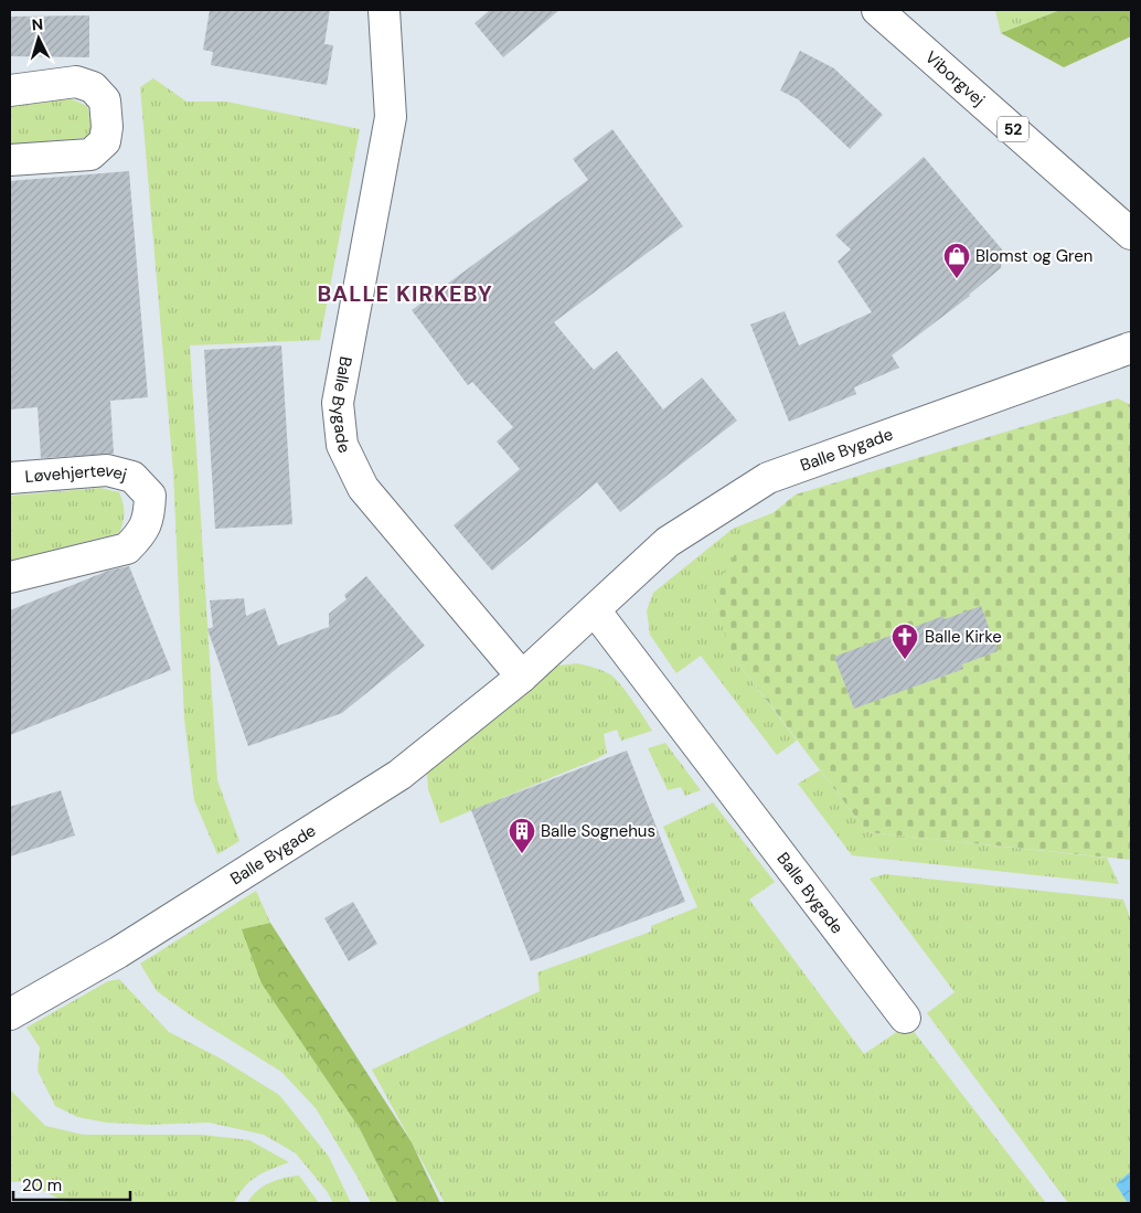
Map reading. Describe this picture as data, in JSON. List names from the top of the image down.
{
  "streets": {
    "street": [
      "Viborgvej",
      "52",
      "Balle Bygade",
      "Løvehjertevej"
    ]
  },
  "districts": ["BALLE KIRKEBY"],
  "places": {
    "shop": ["Blomst og Gren"],
    "church": ["Balle Kirke"],
    "building": ["Balle Sognehus"]
  },
  "scale_bar": "20 m",
  "north": "top"
}
